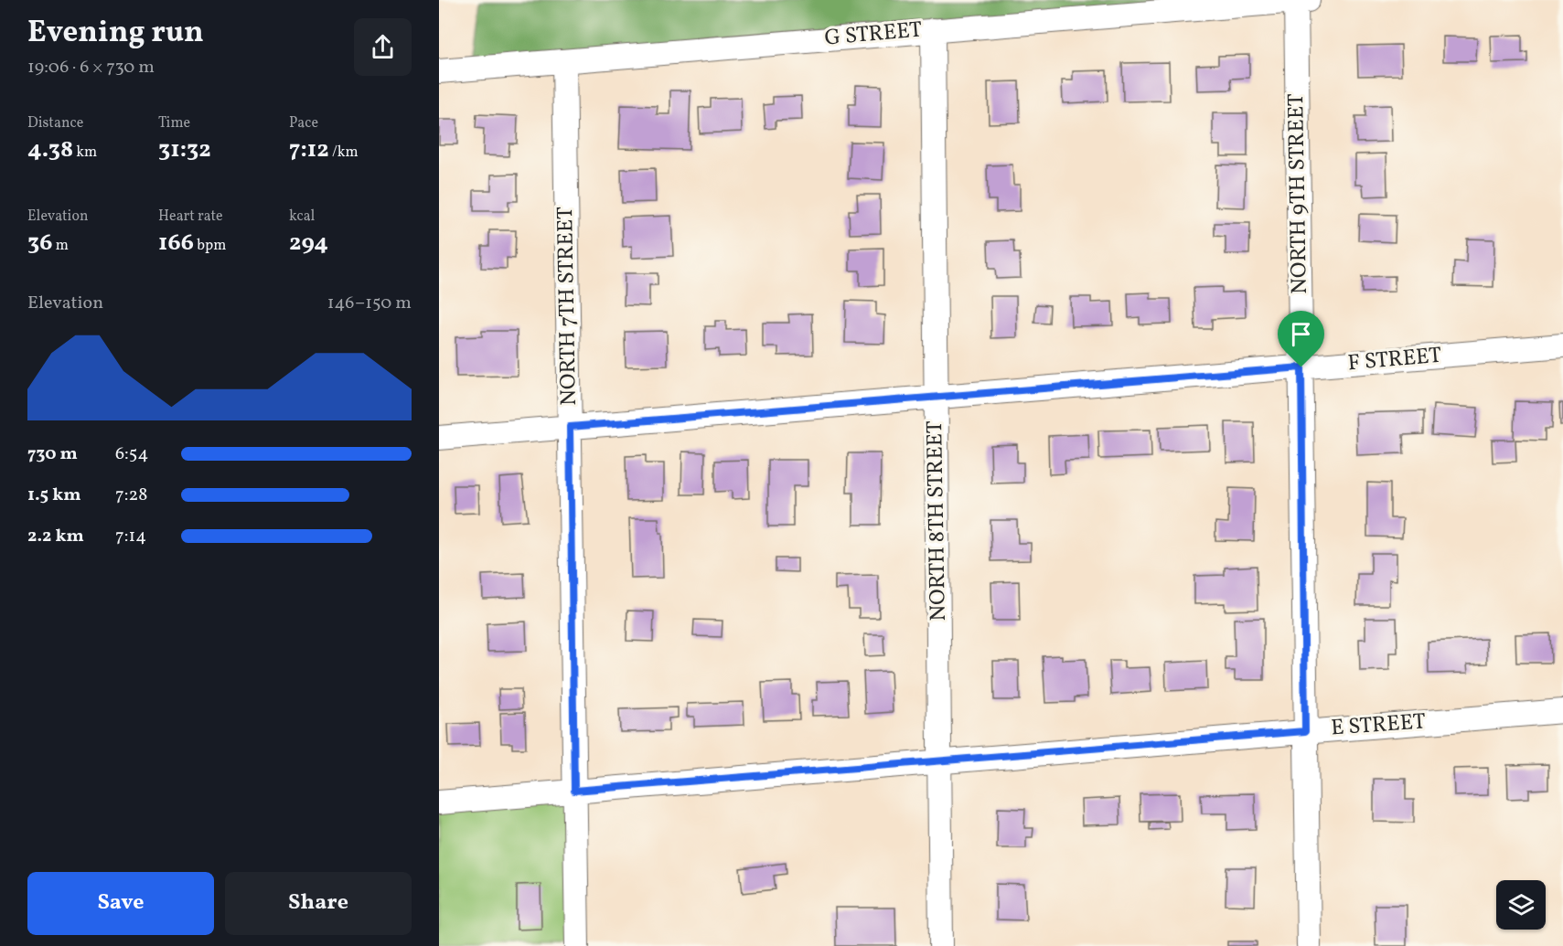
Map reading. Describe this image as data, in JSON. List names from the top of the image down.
{
  "streets": {
    "street": [
      "G STREET",
      "NORTH 9TH STREET",
      "NORTH 7TH STREET",
      "F STREET",
      "NORTH 8TH STREET",
      "E STREET"
    ]
  },
  "crossings": [
    ["G STREET", "NORTH 9TH STREET"],
    ["G STREET", "NORTH 7TH STREET"],
    ["G STREET", "NORTH 8TH STREET"],
    ["NORTH 9TH STREET", "F STREET"],
    ["NORTH 9TH STREET", "E STREET"],
    ["NORTH 7TH STREET", "F STREET"],
    ["NORTH 7TH STREET", "E STREET"],
    ["F STREET", "NORTH 8TH STREET"],
    ["NORTH 8TH STREET", "E STREET"]
  ],
  "page": {
    "heading": ["Evening run", "19:06 · 6 × 730 m"],
    "stats": [
      ["Distance", "4.38 km"],
      ["Time", "31:32"],
      ["Pace", "7:12 /km"],
      ["Elevation", "36 m"],
      ["Heart rate", "166 bpm"],
      ["kcal", "294"]
    ],
    "chart": ["Elevation", "146–150 m"],
    "list": [
      {
        "name": "730 m",
        "note": "6:54"
      },
      {
        "name": "1.5 km",
        "note": "7:28"
      },
      {
        "name": "2.2 km",
        "note": "7:14"
      }
    ],
    "buttons": ["Save", "Share"]
  }
}
